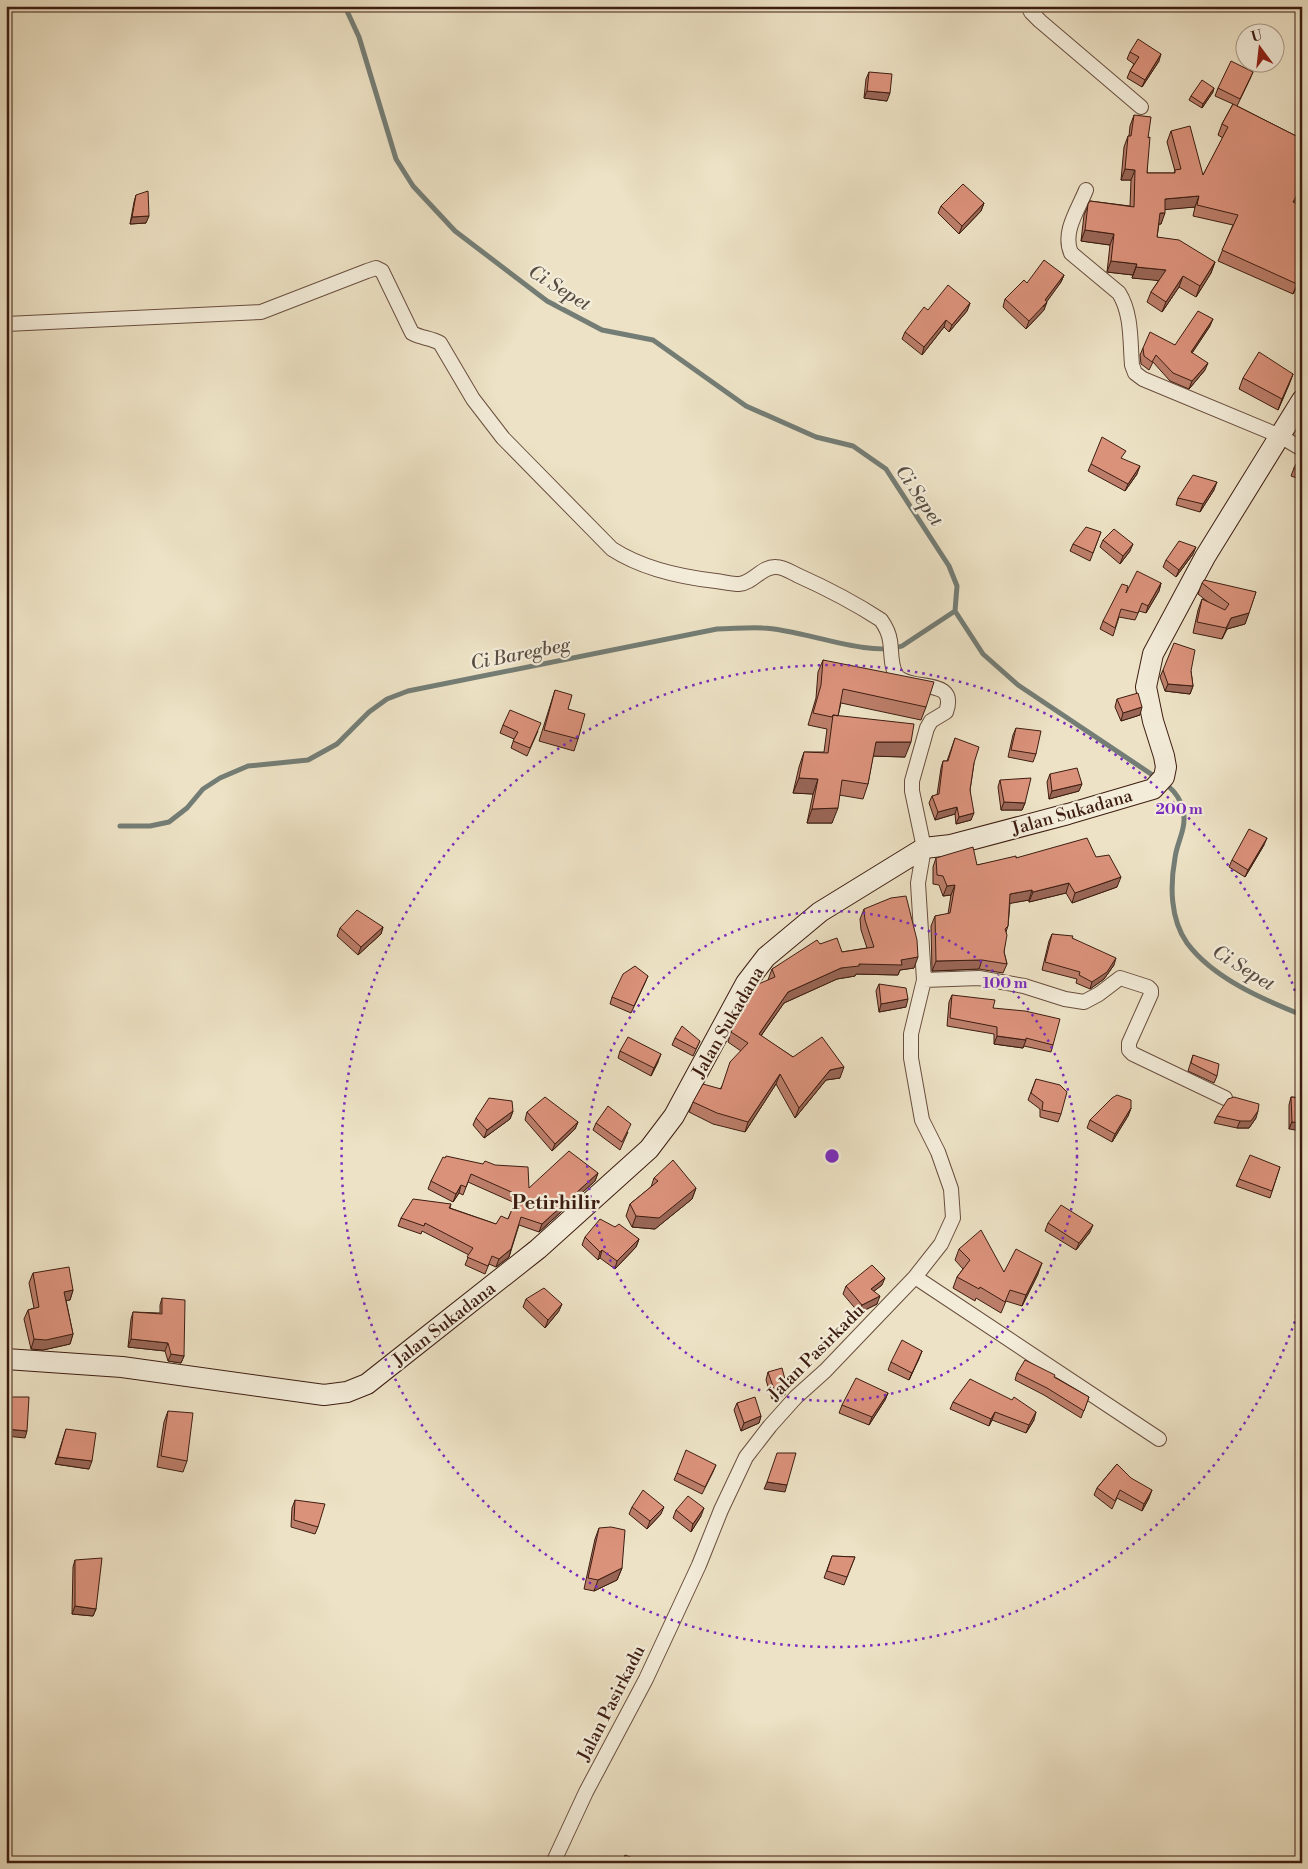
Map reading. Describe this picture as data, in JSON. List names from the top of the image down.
{
  "streets": {
    "main road": ["Jalan Sukadana"],
    "street": ["Jalan Pasirkadu"]
  },
  "crossings": [
    ["Jalan Sukadana", "Jalan Pasirkadu"]
  ],
  "districts": ["Petirhilir"],
  "water": ["Ci Sepet", "Ci Baregbeg"],
  "north": "top",
  "rings": ["200 m", "100 m"]
}
